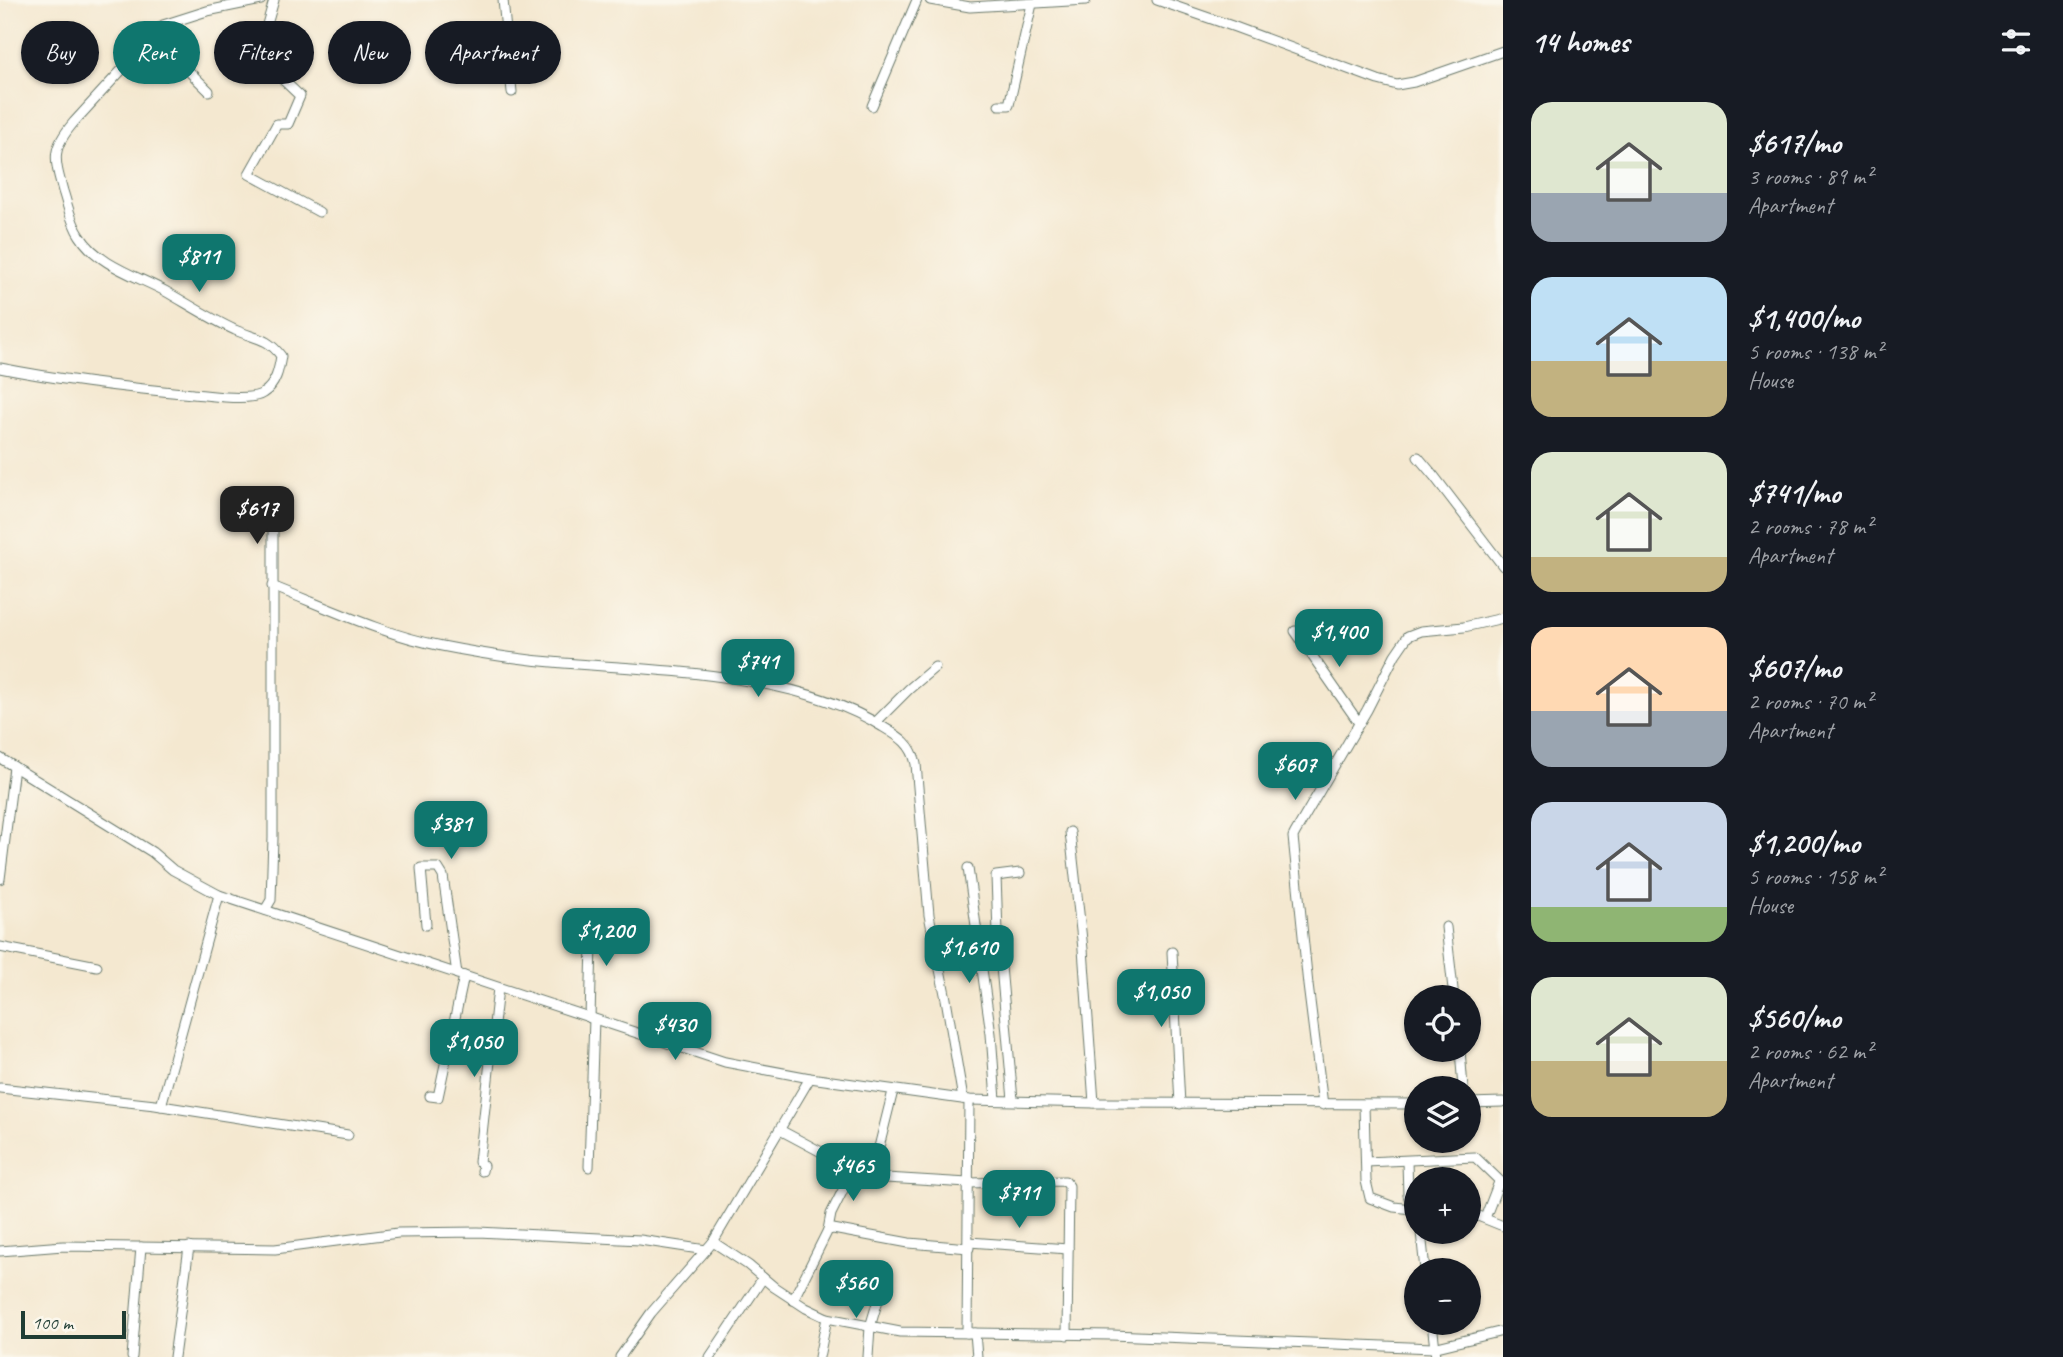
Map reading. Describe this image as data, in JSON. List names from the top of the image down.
{
  "scale_bar": "100 m",
  "page": {
    "heading": "14 homes",
    "chip": [
      "Buy",
      "Rent",
      "Filters",
      "New",
      "Apartment"
    ],
    "list": [
      {
        "name": "$617/mo",
        "note": "3 rooms · 89 m² · Apartment"
      },
      {
        "name": "$1,400/mo",
        "note": "5 rooms · 138 m² · House"
      },
      {
        "name": "$741/mo",
        "note": "2 rooms · 78 m² · Apartment"
      },
      {
        "name": "$607/mo",
        "note": "2 rooms · 70 m² · Apartment"
      },
      {
        "name": "$1,200/mo",
        "note": "5 rooms · 158 m² · House"
      },
      {
        "name": "$560/mo",
        "note": "2 rooms · 62 m² · Apartment"
      }
    ],
    "price": [
      "$811",
      "$617",
      "$1,400",
      "$741",
      "$607",
      "$381",
      "$1,200",
      "$1,610",
      "$1,050",
      "$430",
      "$1,050",
      "$465",
      "$711",
      "$560"
    ],
    "map_buttons": ["+", "−"],
    "scale": "100 m"
  }
}
